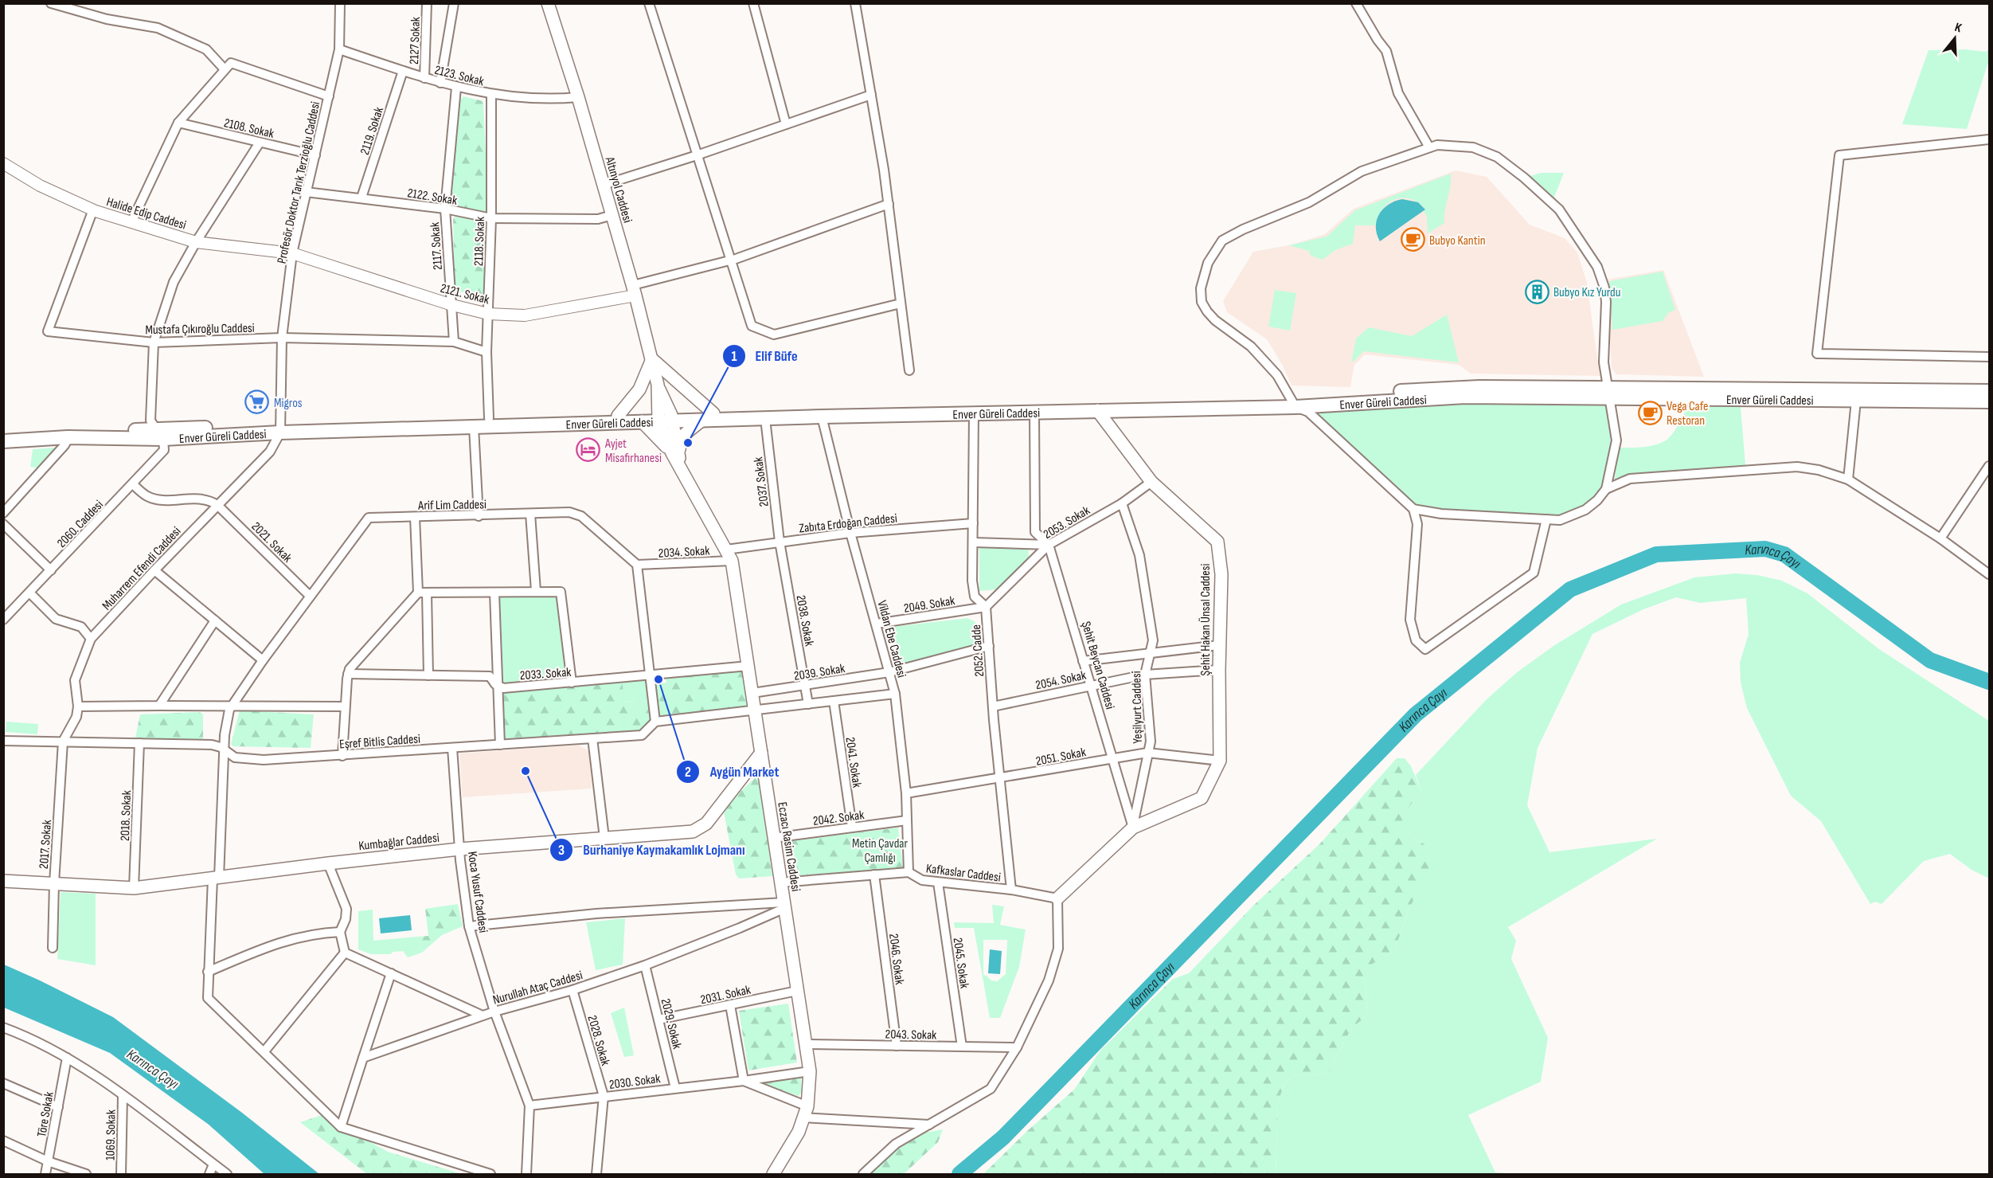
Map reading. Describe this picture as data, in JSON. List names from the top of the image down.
{
  "streets": {
    "main road": [
      "Altınyol Caddesi",
      "Enver Güreli Caddesi",
      "Şehit Hakan Ünsal Caddesi",
      "Kumbağlar Caddesi",
      "Eczacı Rasim Caddesi"
    ],
    "street": [
      "2127 Sokak",
      "2123. Sokak",
      "2108. Sokak",
      "2119. Sokak",
      "Profesör Doktor Tarık Terzioğlu Caddesi",
      "2122. Sokak",
      "Halide Edip Caddesi",
      "2118. Sokak",
      "2117. Sokak",
      "2121. Sokak",
      "Mustafa Çıkıroğlu Caddesi",
      "2037. Sokak",
      "Arif Lim Caddesi",
      "2053. Sokak",
      "Zabıta Erdoğan Caddesi",
      "2060. Caddesi",
      "2021. Sokak",
      "2034. Sokak",
      "Muharrem Efendi Caddesi",
      "2049. Sokak",
      "2038. Sokak",
      "Vildan Ebe Caddesi",
      "2052. Cadde",
      "Şehit Beycan Caddesi",
      "2039. Sokak",
      "2033. Sokak",
      "2054. Sokak",
      "Yeşilyurt Caddesi",
      "Eşref Bitlis Caddesi",
      "2051. Sokak",
      "2041. Sokak",
      "2018. Sokak",
      "2042. Sokak",
      "2017. Sokak",
      "Kafkaslar Caddesi",
      "Koca Yusuf Caddesi",
      "2046. Sokak",
      "2045. Sokak",
      "Nurullah Ataç Caddesi",
      "2031. Sokak",
      "2029. Sokak",
      "2043. Sokak",
      "2028. Sokak",
      "2030. Sokak",
      "Töre Sokak",
      "1069. Sokak"
    ]
  },
  "crossings": [
    ["2127 Sokak", "2123. Sokak"],
    ["2123. Sokak", "2119. Sokak"],
    ["2123. Sokak", "Profesör Doktor Tarık Terzioğlu Caddesi"],
    ["2123. Sokak", "Altınyol Caddesi"],
    ["2123. Sokak", "2118. Sokak"],
    ["2123. Sokak", "2117. Sokak"],
    ["2108. Sokak", "Profesör Doktor Tarık Terzioğlu Caddesi"],
    ["2119. Sokak", "2122. Sokak"],
    ["Profesör Doktor Tarık Terzioğlu Caddesi", "2122. Sokak"],
    ["Profesör Doktor Tarık Terzioğlu Caddesi", "Halide Edip Caddesi"],
    ["Profesör Doktor Tarık Terzioğlu Caddesi", "2121. Sokak"],
    ["Profesör Doktor Tarık Terzioğlu Caddesi", "Mustafa Çıkıroğlu Caddesi"],
    ["Profesör Doktor Tarık Terzioğlu Caddesi", "Enver Güreli Caddesi"],
    ["Profesör Doktor Tarık Terzioğlu Caddesi", "Muharrem Efendi Caddesi"],
    ["Altınyol Caddesi", "2122. Sokak"],
    ["Altınyol Caddesi", "2121. Sokak"],
    ["Altınyol Caddesi", "Enver Güreli Caddesi"],
    ["Altınyol Caddesi", "Eczacı Rasim Caddesi"],
    ["2122. Sokak", "2118. Sokak"],
    ["2122. Sokak", "2117. Sokak"],
    ["Halide Edip Caddesi", "2121. Sokak"],
    ["Halide Edip Caddesi", "Mustafa Çıkıroğlu Caddesi"],
    ["2118. Sokak", "2121. Sokak"],
    ["2118. Sokak", "Enver Güreli Caddesi"],
    ["2117. Sokak", "2121. Sokak"],
    ["2117. Sokak", "Mustafa Çıkıroğlu Caddesi"],
    ["Enver Güreli Caddesi", "2037. Sokak"],
    ["Enver Güreli Caddesi", "2060. Caddesi"],
    ["Enver Güreli Caddesi", "Muharrem Efendi Caddesi"],
    ["Enver Güreli Caddesi", "Şehit Hakan Ünsal Caddesi"],
    ["Enver Güreli Caddesi", "Vildan Ebe Caddesi"],
    ["Enver Güreli Caddesi", "2052. Cadde"],
    ["Enver Güreli Caddesi", "Şehit Beycan Caddesi"],
    ["2037. Sokak", "Zabıta Erdoğan Caddesi"],
    ["2037. Sokak", "2038. Sokak"],
    ["Arif Lim Caddesi", "2021. Sokak"],
    ["Arif Lim Caddesi", "2034. Sokak"],
    ["Arif Lim Caddesi", "Eşref Bitlis Caddesi"],
    ["Arif Lim Caddesi", "Kumbağlar Caddesi"],
    ["2053. Sokak", "2049. Sokak"],
    ["2053. Sokak", "Şehit Hakan Ünsal Caddesi"],
    ["2053. Sokak", "2052. Cadde"],
    ["2053. Sokak", "Şehit Beycan Caddesi"],
    ["2053. Sokak", "Yeşilyurt Caddesi"],
    ["Zabıta Erdoğan Caddesi", "2034. Sokak"],
    ["Zabıta Erdoğan Caddesi", "2038. Sokak"],
    ["Zabıta Erdoğan Caddesi", "Vildan Ebe Caddesi"],
    ["Zabıta Erdoğan Caddesi", "2052. Cadde"],
    ["Zabıta Erdoğan Caddesi", "Eczacı Rasim Caddesi"],
    ["2021. Sokak", "Muharrem Efendi Caddesi"],
    ["2034. Sokak", "Eczacı Rasim Caddesi"],
    ["Muharrem Efendi Caddesi", "Eşref Bitlis Caddesi"],
    ["Muharrem Efendi Caddesi", "2017. Sokak"],
    ["2049. Sokak", "Vildan Ebe Caddesi"],
    ["2049. Sokak", "2052. Cadde"],
    ["Şehit Hakan Ünsal Caddesi", "Şehit Beycan Caddesi"],
    ["Şehit Hakan Ünsal Caddesi", "2054. Sokak"],
    ["Şehit Hakan Ünsal Caddesi", "Yeşilyurt Caddesi"],
    ["Şehit Hakan Ünsal Caddesi", "2051. Sokak"],
    ["2038. Sokak", "2039. Sokak"],
    ["Vildan Ebe Caddesi", "2039. Sokak"],
    ["Vildan Ebe Caddesi", "2051. Sokak"],
    ["Vildan Ebe Caddesi", "2042. Sokak"],
    ["Vildan Ebe Caddesi", "Kafkaslar Caddesi"],
    ["2052. Cadde", "2039. Sokak"],
    ["2052. Cadde", "2054. Sokak"],
    ["2052. Cadde", "2051. Sokak"],
    ["2052. Cadde", "Kafkaslar Caddesi"],
    ["Şehit Beycan Caddesi", "2054. Sokak"],
    ["Şehit Beycan Caddesi", "Yeşilyurt Caddesi"],
    ["Şehit Beycan Caddesi", "2051. Sokak"],
    ["2039. Sokak", "Eczacı Rasim Caddesi"],
    ["2033. Sokak", "Eczacı Rasim Caddesi"],
    ["2054. Sokak", "Yeşilyurt Caddesi"],
    ["Yeşilyurt Caddesi", "2051. Sokak"],
    ["Eşref Bitlis Caddesi", "2018. Sokak"],
    ["Eşref Bitlis Caddesi", "2017. Sokak"],
    ["Eşref Bitlis Caddesi", "Koca Yusuf Caddesi"],
    ["2041. Sokak", "2042. Sokak"],
    ["2018. Sokak", "Kumbağlar Caddesi"],
    ["2042. Sokak", "Eczacı Rasim Caddesi"],
    ["Kumbağlar Caddesi", "2017. Sokak"],
    ["Kumbağlar Caddesi", "Eczacı Rasim Caddesi"],
    ["Kumbağlar Caddesi", "Koca Yusuf Caddesi"],
    ["Eczacı Rasim Caddesi", "Kafkaslar Caddesi"],
    ["Eczacı Rasim Caddesi", "Nurullah Ataç Caddesi"],
    ["Eczacı Rasim Caddesi", "2031. Sokak"],
    ["Eczacı Rasim Caddesi", "2043. Sokak"],
    ["Eczacı Rasim Caddesi", "2030. Sokak"],
    ["Kafkaslar Caddesi", "2046. Sokak"],
    ["Kafkaslar Caddesi", "2045. Sokak"],
    ["Koca Yusuf Caddesi", "Nurullah Ataç Caddesi"],
    ["Koca Yusuf Caddesi", "2030. Sokak"],
    ["2046. Sokak", "2043. Sokak"],
    ["2045. Sokak", "2043. Sokak"],
    ["Nurullah Ataç Caddesi", "2029. Sokak"],
    ["Nurullah Ataç Caddesi", "2028. Sokak"],
    ["2031. Sokak", "2029. Sokak"],
    ["2029. Sokak", "2030. Sokak"],
    ["2028. Sokak", "2030. Sokak"]
  ],
  "water": ["Karınca Çayı"],
  "parks": ["Metin Çavdar Çamlığı"],
  "places": {
    "cafe": ["Bubyo Kantin", "Vega Cafe Restoran"],
    "building": ["Bubyo Kız Yurdu"],
    "supermarket": ["Migros"],
    "other": ["Elif Büfe", "Aygün Market", "Burhaniye Kaymakamlık Lojmanı"],
    "hotel": ["Ayjet Misafirhanesi"]
  },
  "north": "top"
}
